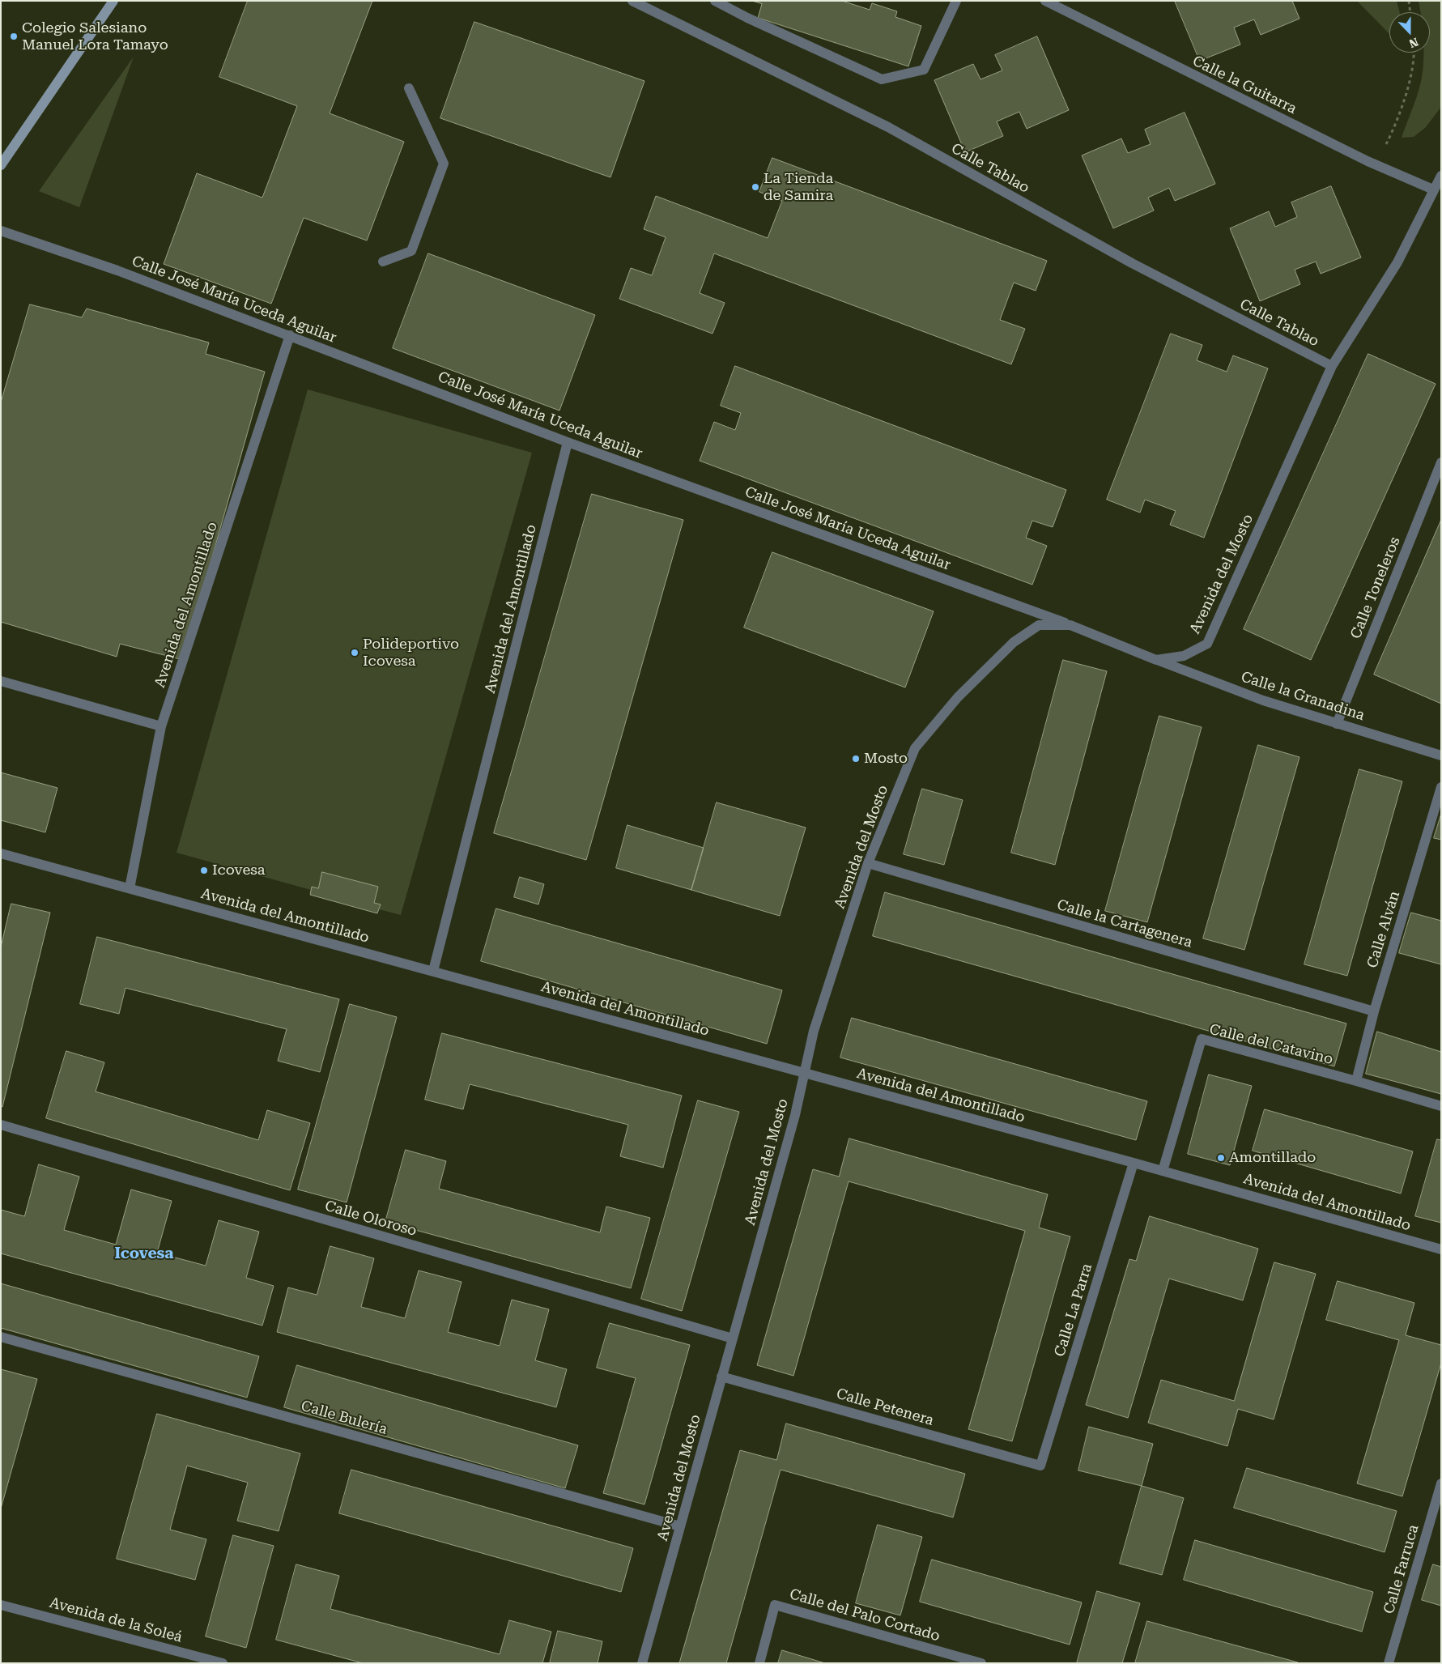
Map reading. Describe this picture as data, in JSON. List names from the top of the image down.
{
  "streets": {
    "street": [
      "Calle la Guitarra",
      "Calle Tablao",
      "Calle José María Uceda Aguilar",
      "Avenida del Mosto",
      "Calle Toneleros",
      "Avenida del Amontillado",
      "Calle la Granadina",
      "Calle la Cartagenera",
      "Calle Alván",
      "Calle del Catavino",
      "Calle Oloroso",
      "Calle La Parra",
      "Calle Petenera",
      "Calle Bulería",
      "Calle Farruca",
      "Calle del Palo Cortado",
      "Avenida de la Soleá"
    ]
  },
  "crossings": [
    ["Calle la Guitarra", "Avenida del Mosto"],
    ["Calle Tablao", "Avenida del Mosto"],
    ["Calle José María Uceda Aguilar", "Avenida del Mosto"],
    ["Calle José María Uceda Aguilar", "Avenida del Amontillado"],
    ["Avenida del Mosto", "Avenida del Amontillado"],
    ["Avenida del Mosto", "Calle la Granadina"],
    ["Avenida del Mosto", "Calle la Cartagenera"],
    ["Avenida del Mosto", "Calle Oloroso"],
    ["Avenida del Mosto", "Calle Petenera"],
    ["Avenida del Mosto", "Calle Bulería"],
    ["Calle Toneleros", "Calle la Granadina"],
    ["Avenida del Amontillado", "Calle del Catavino"],
    ["Avenida del Amontillado", "Calle La Parra"],
    ["Calle la Cartagenera", "Calle Alván"],
    ["Calle Alván", "Calle del Catavino"],
    ["Calle La Parra", "Calle Petenera"]
  ],
  "districts": ["Icovesa"],
  "places": [
    "Colegio Salesiano Manuel Lora Tamayo",
    "La Tienda de Samira",
    "Polideportivo Icovesa",
    "Mosto",
    "Icovesa",
    "Amontillado"
  ],
  "north": "bottom"
}
